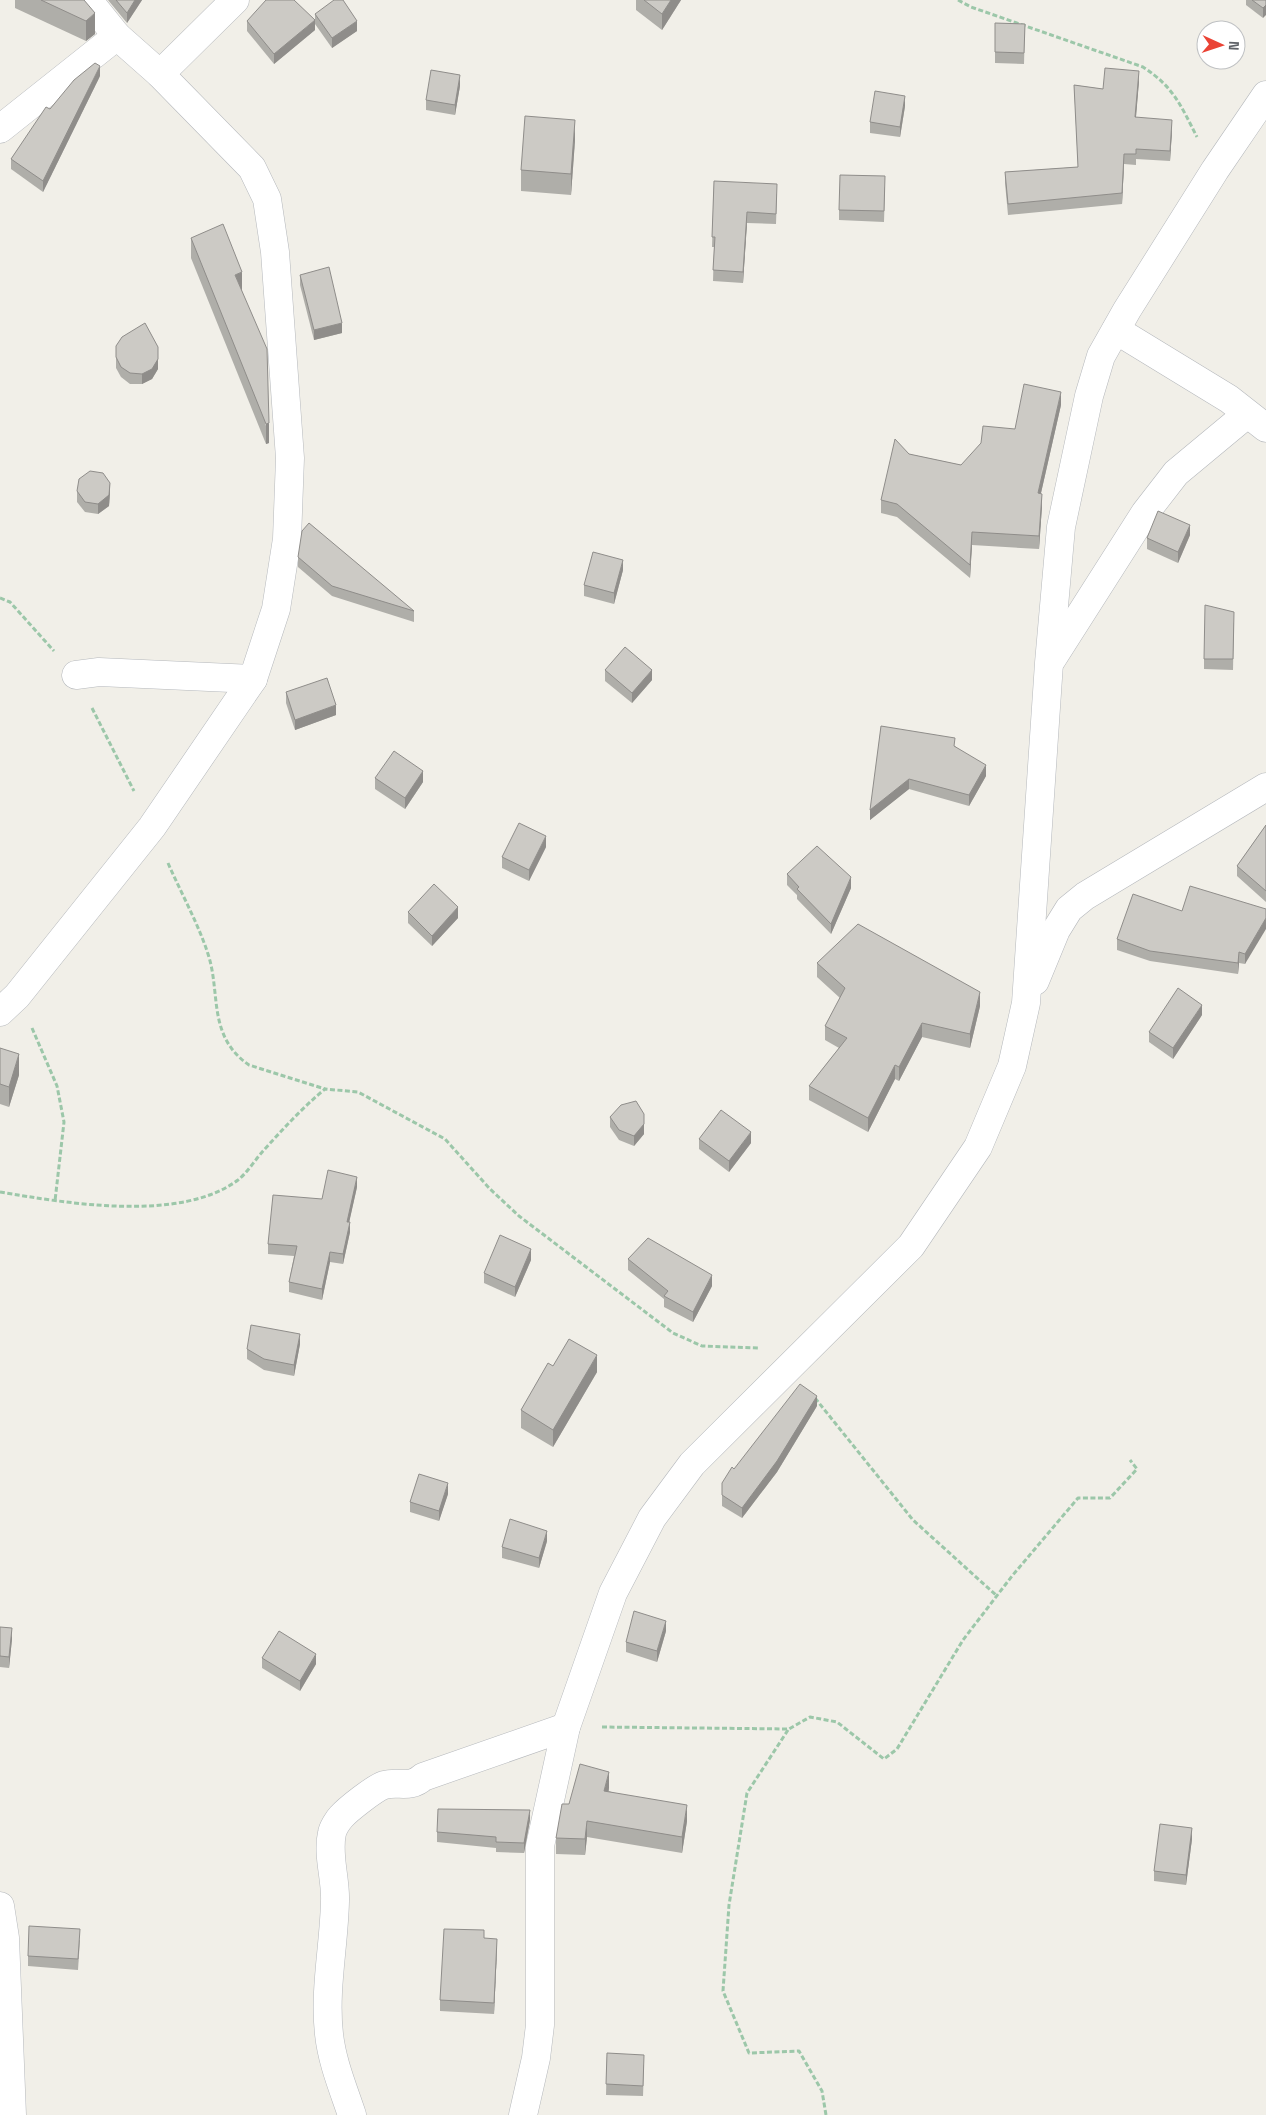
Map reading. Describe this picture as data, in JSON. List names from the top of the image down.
{
  "north": "right"
}
